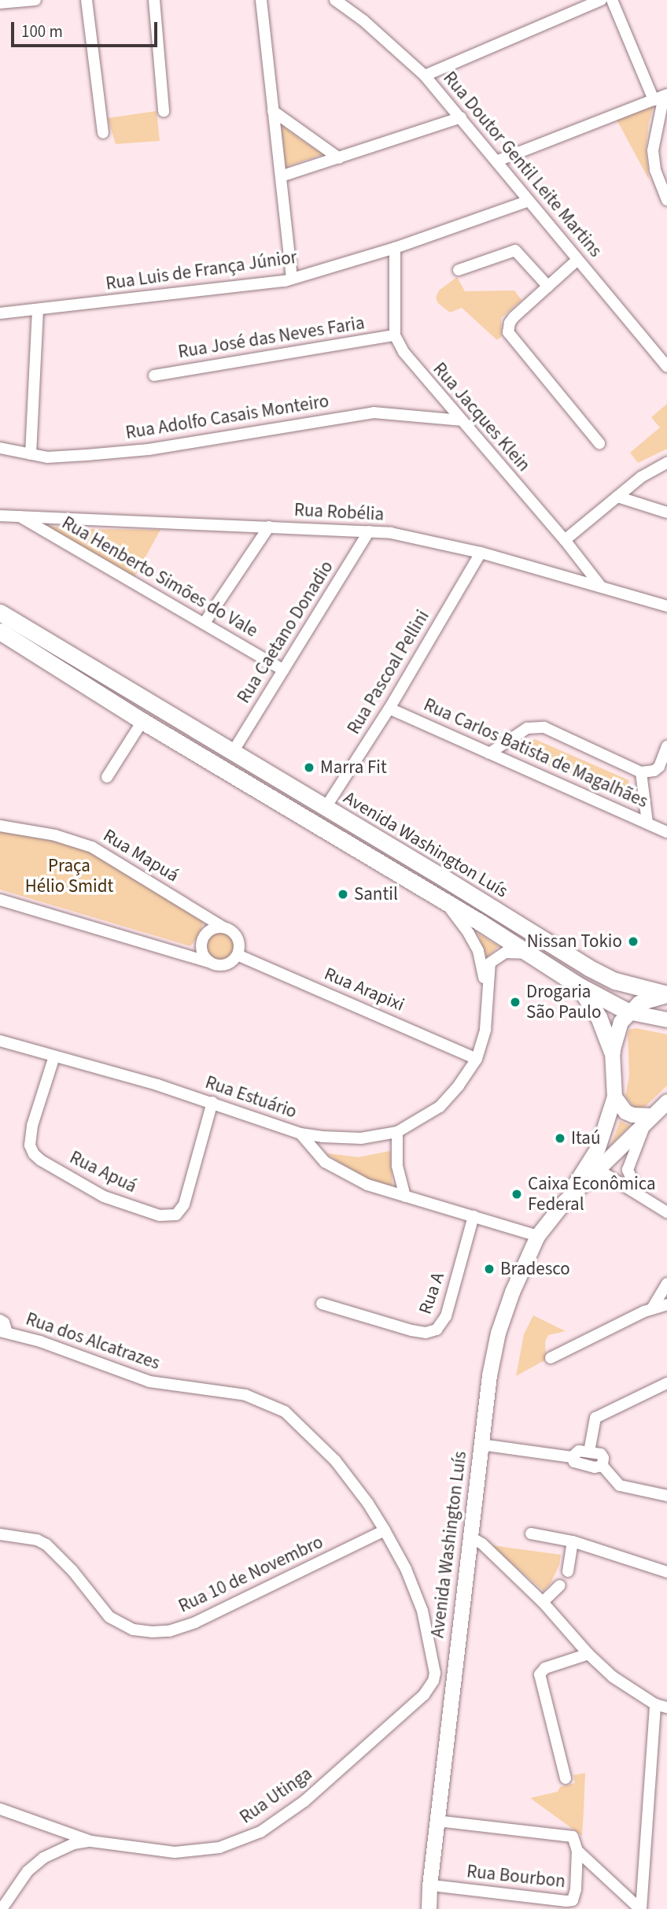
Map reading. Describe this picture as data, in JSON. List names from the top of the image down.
{
  "streets": {
    "highway": ["Avenida Washington Luís"],
    "street": [
      "Rua Doutor Gentil Leite Martins",
      "Rua Luis de França Júnior",
      "Rua José das Neves Faria",
      "Rua Adolfo Casais Monteiro",
      "Rua Jacques Klein",
      "Rua Robélia",
      "Rua Henberto Simões do Vale",
      "Rua Caetano Donadio",
      "Rua Pascoal Pellini",
      "Rua Carlos Batista de Magalhães",
      "Rua Mapuá",
      "Rua Arapixi",
      "Rua Estuário",
      "Rua Apuá",
      "Rua A",
      "Rua dos Alcatrazes",
      "Rua 10 de Novembro",
      "Rua Utinga",
      "Rua Bourbon"
    ]
  },
  "crossings": [
    ["Rua Doutor Gentil Leite Martins", "Rua Luis de França Júnior"],
    ["Rua José das Neves Faria", "Rua Jacques Klein"],
    ["Rua Adolfo Casais Monteiro", "Rua Jacques Klein"],
    ["Rua Jacques Klein", "Rua Robélia"],
    ["Rua Robélia", "Rua Henberto Simões do Vale"],
    ["Rua Robélia", "Rua Caetano Donadio"],
    ["Rua Robélia", "Rua Pascoal Pellini"],
    ["Rua Henberto Simões do Vale", "Rua Caetano Donadio"],
    ["Rua Caetano Donadio", "Avenida Washington Luís"],
    ["Rua Pascoal Pellini", "Rua Carlos Batista de Magalhães"],
    ["Rua Pascoal Pellini", "Avenida Washington Luís"],
    ["Avenida Washington Luís", "Rua Estuário"],
    ["Rua Mapuá", "Rua Arapixi"],
    ["Rua Estuário", "Rua Apuá"],
    ["Rua Estuário", "Rua A"],
    ["Rua dos Alcatrazes", "Rua 10 de Novembro"],
    ["Rua dos Alcatrazes", "Rua Utinga"]
  ],
  "parks": ["Praça Hélio Smidt"],
  "places": [
    "Marra Fit",
    "Santil",
    "Nissan Tokio",
    "Drogaria São Paulo",
    "Itaú",
    "Caixa Econômica Federal",
    "Bradesco"
  ],
  "scale_bar": "100 m"
}
